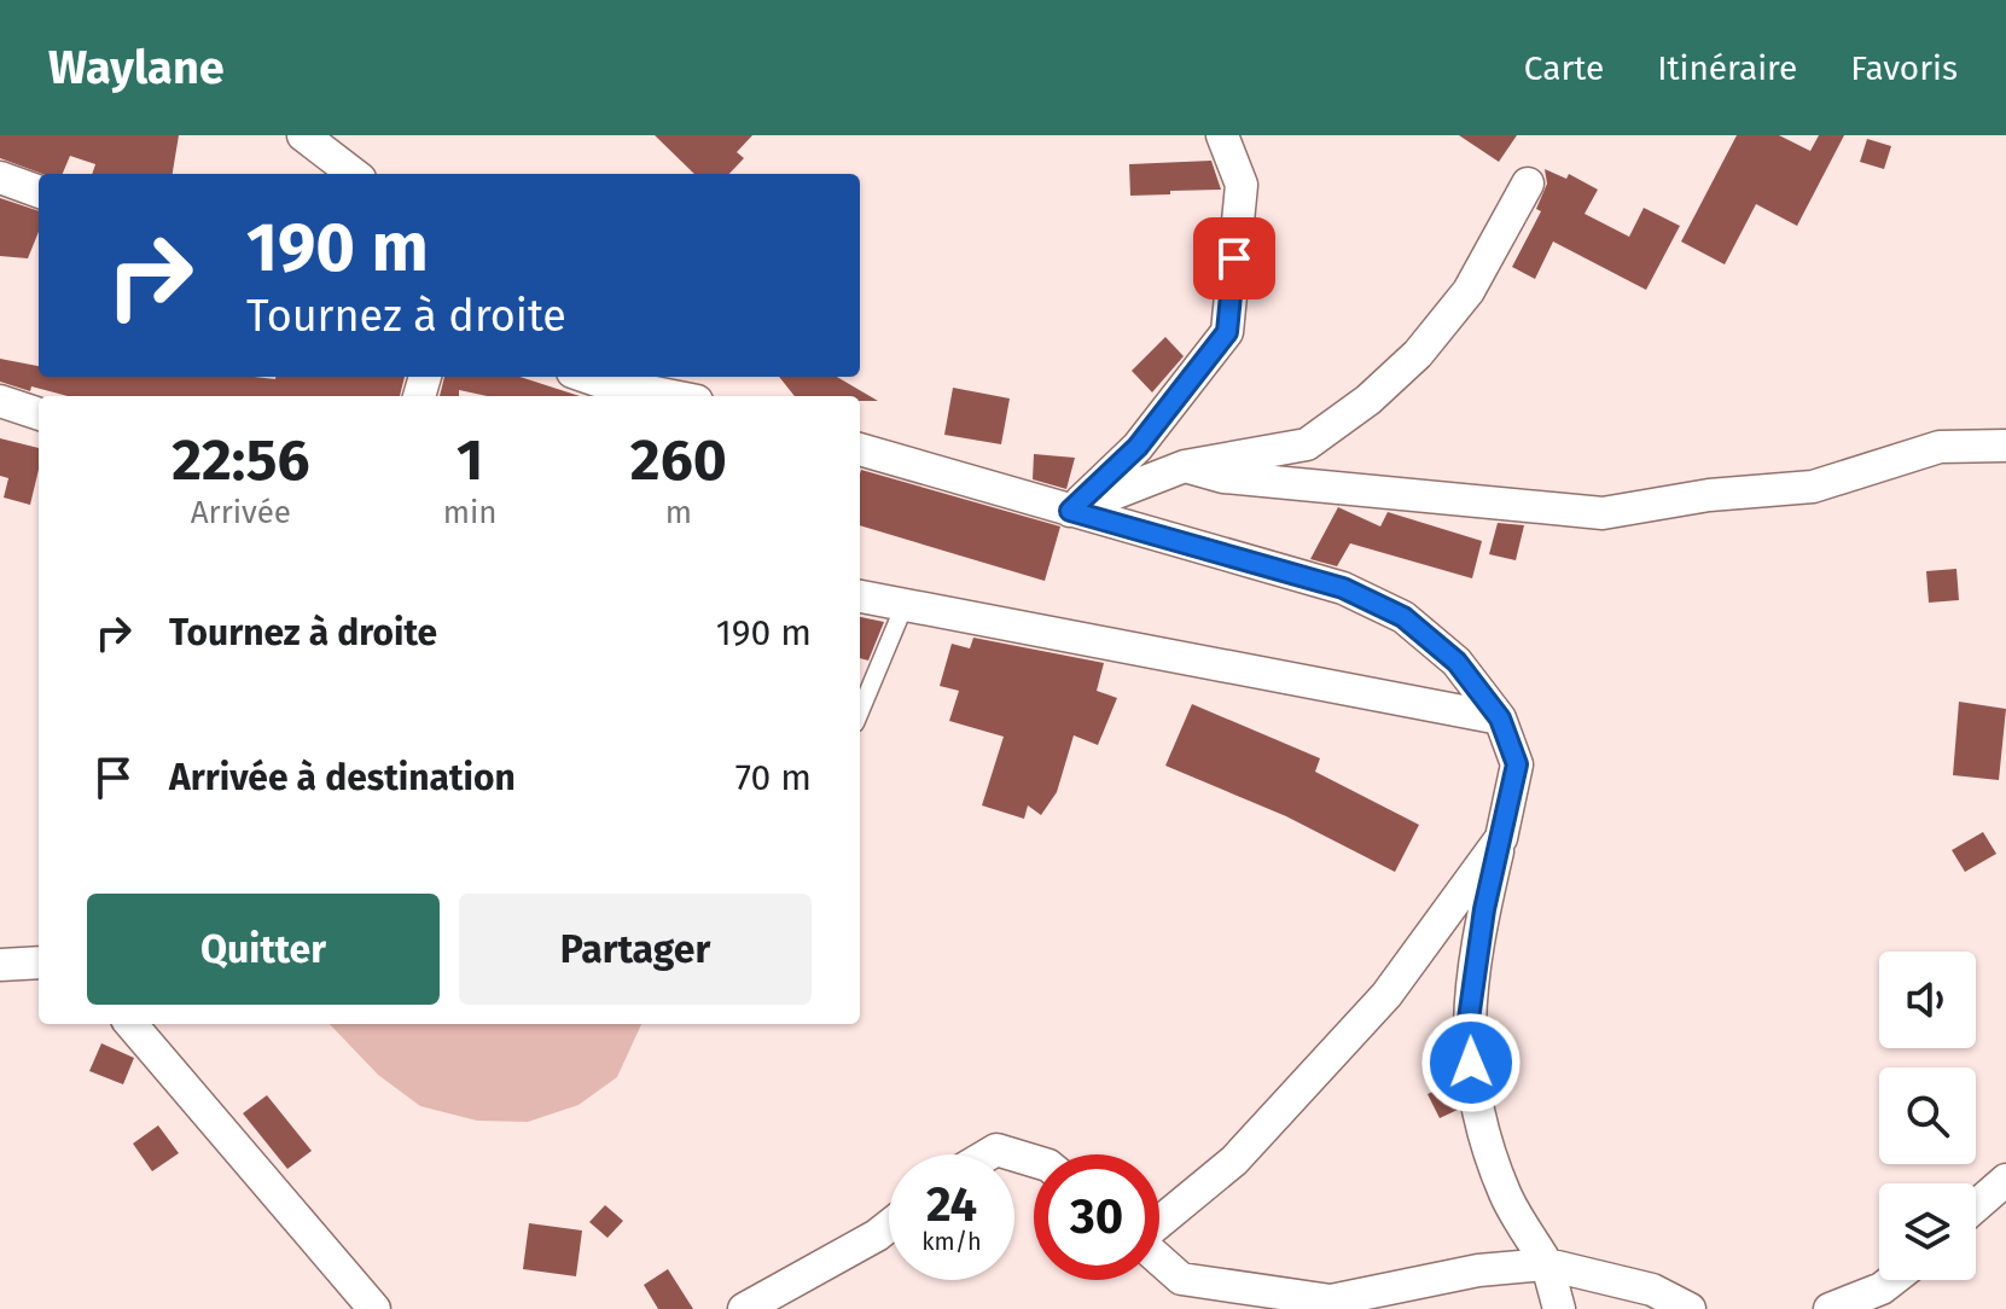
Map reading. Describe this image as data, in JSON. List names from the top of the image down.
{
  "page": {
    "header": "Waylane",
    "nav": ["Carte", "Itinéraire", "Favoris"],
    "turn": ["190 m", "Tournez à droite"],
    "eta": [
      "22:56",
      "Arrivée",
      "1",
      "min",
      "260",
      "m"
    ],
    "list": [
      {
        "name": "Tournez à droite",
        "value": "190 m"
      },
      {
        "name": "Arrivée à destination",
        "value": "70 m"
      }
    ],
    "buttons": ["Quitter", "Partager"],
    "speed": "24 km/h",
    "limit": "30"
  }
}
